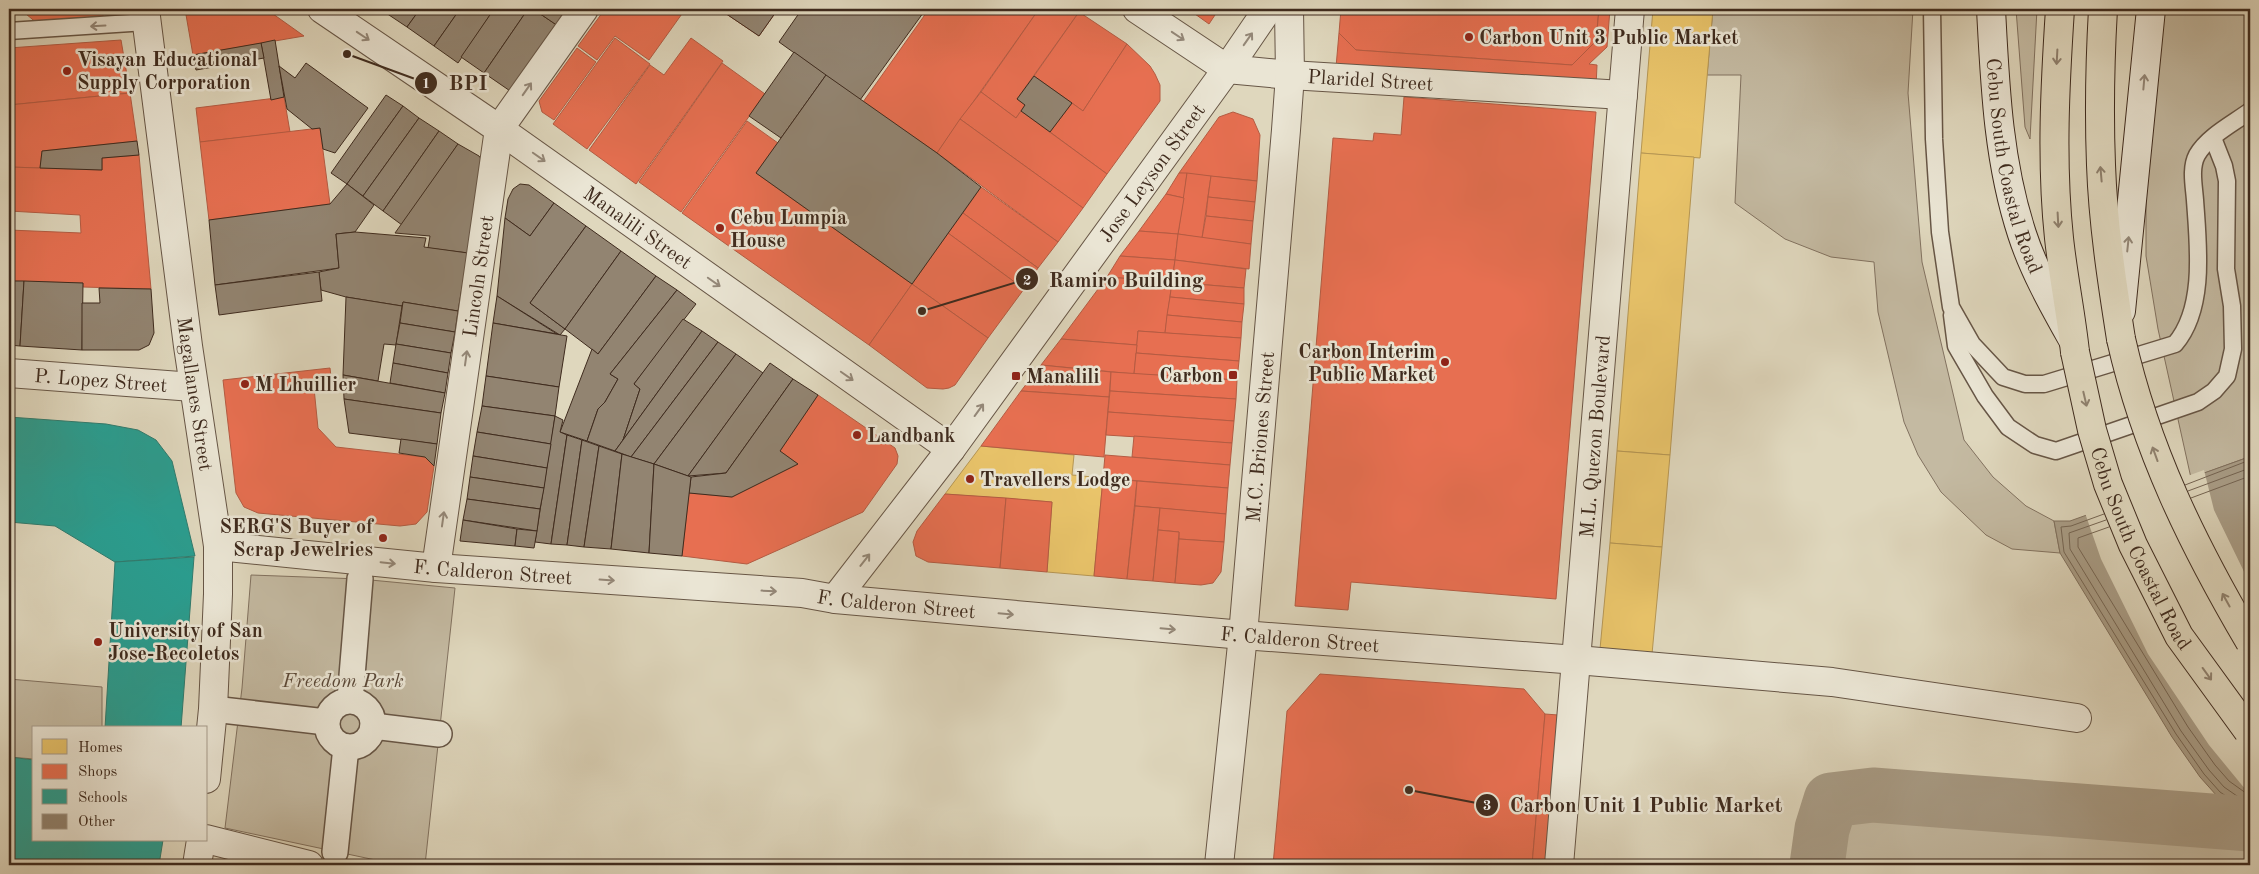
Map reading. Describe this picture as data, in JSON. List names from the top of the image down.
{
  "streets": {
    "highway": ["Cebu South Coastal Road"],
    "street": [
      "Plaridel Street",
      "Jose Leyson Street",
      "Manalili Street",
      "Lincoln Street",
      "P. Lopez Street",
      "Magallanes Street",
      "M.C. Briones Street",
      "M.L. Quezon Boulevard",
      "F. Calderon Street"
    ]
  },
  "crossings": [
    ["Plaridel Street", "Jose Leyson Street"],
    ["Plaridel Street", "M.C. Briones Street"],
    ["Plaridel Street", "M.L. Quezon Boulevard"],
    ["Jose Leyson Street", "Manalili Street"],
    ["Jose Leyson Street", "F. Calderon Street"],
    ["Manalili Street", "Lincoln Street"],
    ["Lincoln Street", "F. Calderon Street"],
    ["P. Lopez Street", "Magallanes Street"],
    ["Magallanes Street", "F. Calderon Street"],
    ["M.C. Briones Street", "F. Calderon Street"],
    ["M.L. Quezon Boulevard", "F. Calderon Street"]
  ],
  "one_way": [
    "Jose Leyson Street",
    "Manalili Street",
    "Lincoln Street",
    "F. Calderon Street"
  ],
  "parks": ["Freedom Park"],
  "places": {
    "other": [
      "Carbon Unit 3 Public Market",
      "BPI",
      "Visayan Educational Supply Corporation",
      "Cebu Lumpia House",
      "Ramiro Building",
      "Carbon Interim Public Market",
      "M Lhuillier",
      "Landbank",
      "Travellers Lodge",
      "SERG'S Buyer of Scrap Jewelries",
      "University of San Jose-Recoletos",
      "Carbon Unit 1 Public Market"
    ],
    "transit": ["Carbon", "Manalili"]
  },
  "legend": [
    "Homes",
    "Shops",
    "Schools",
    "Other"
  ]
}
